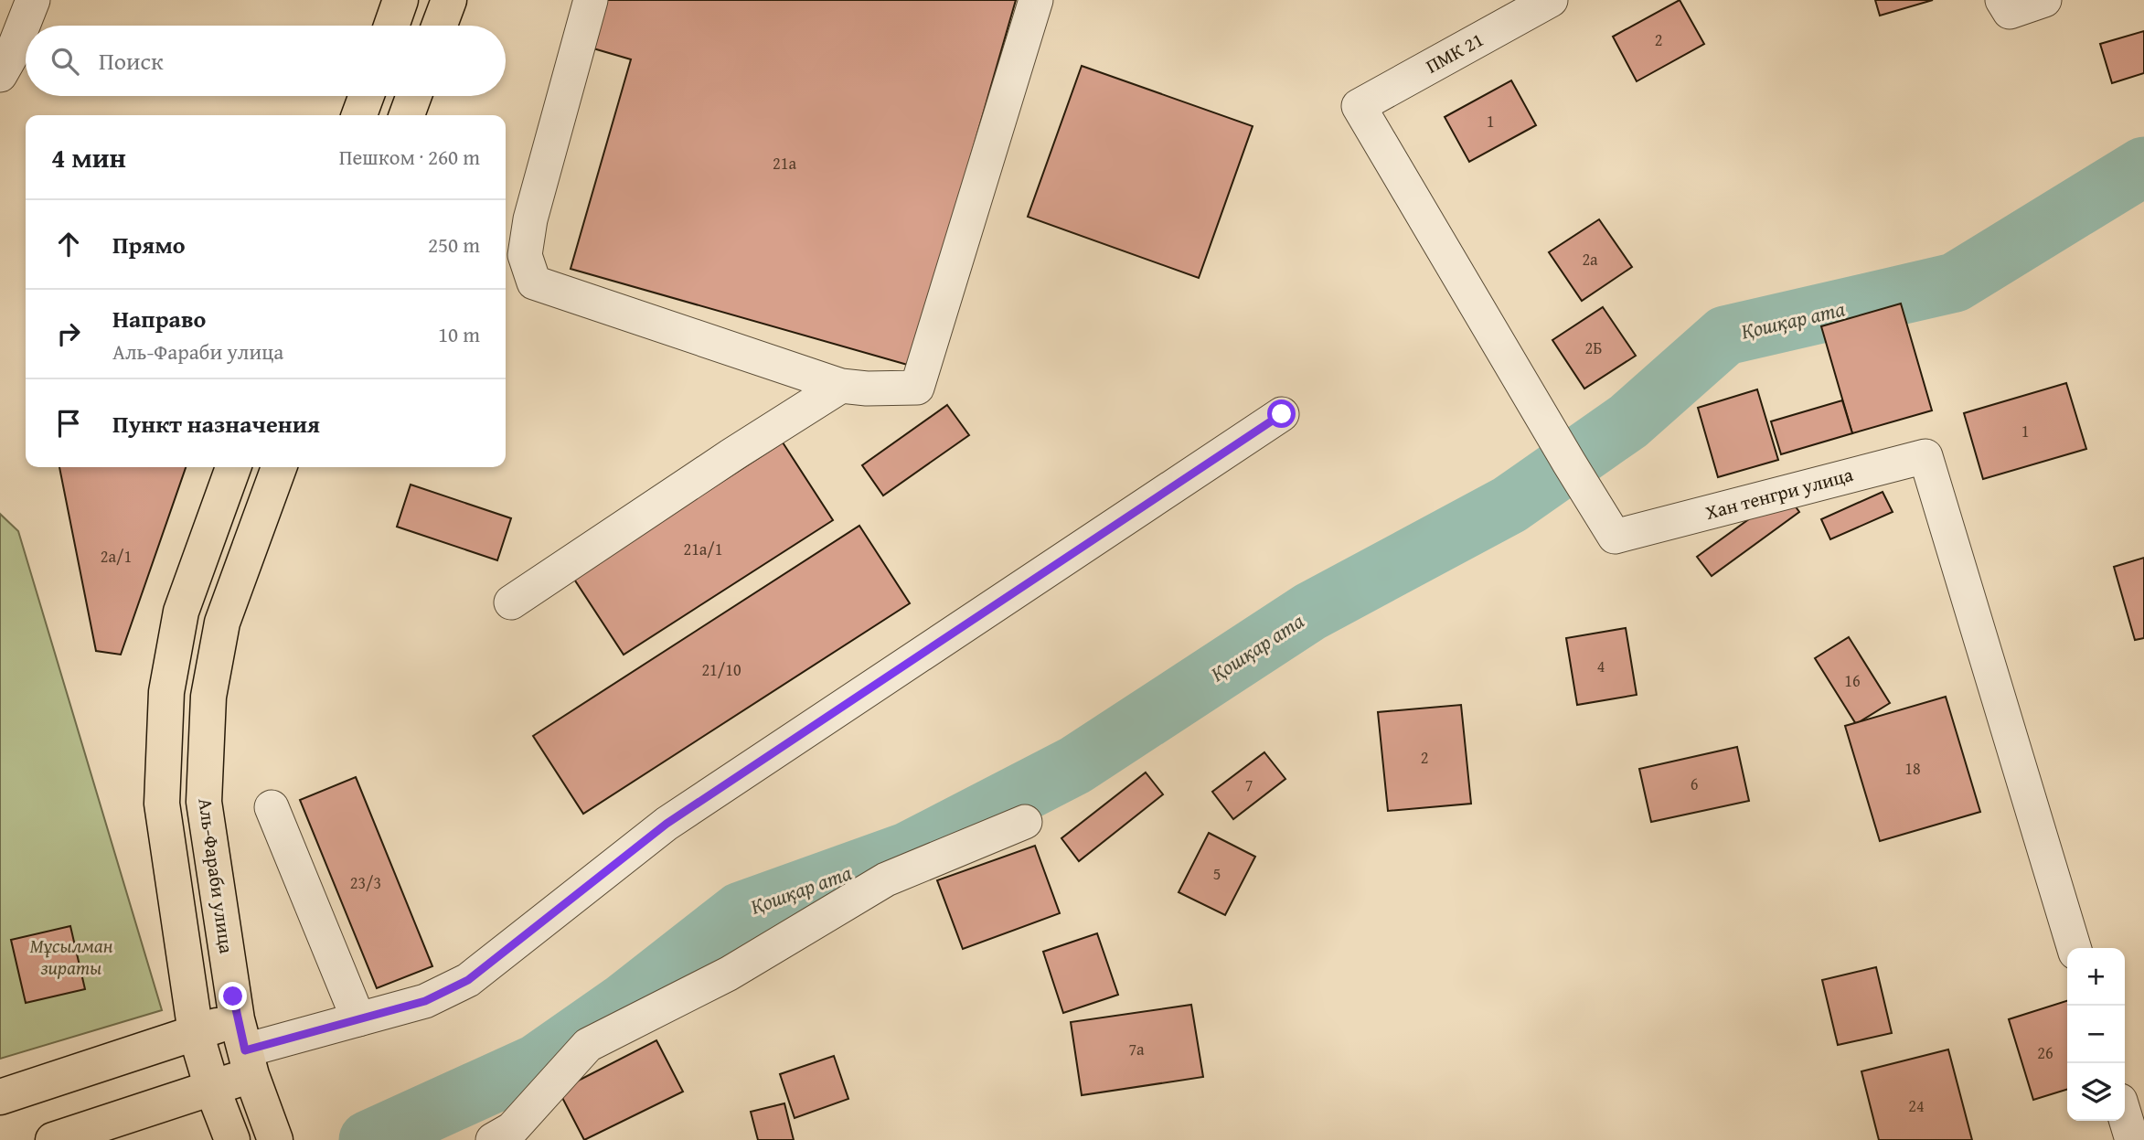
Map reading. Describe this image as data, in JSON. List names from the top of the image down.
{
  "streets": {
    "main road": ["Аль-Фараби улица"],
    "street": ["ПМК 21", "Хан тенгри улица"]
  },
  "crossings": [
    ["ПМК 21", "Хан тенгри улица"]
  ],
  "water": ["Қошқар ата"],
  "parks": ["Мұсылман зираты"],
  "house_numbers": [
    "2",
    "1",
    "21а",
    "2а",
    "2Б",
    "1",
    "21а/1",
    "2а/1",
    "4",
    "21/10",
    "16",
    "2",
    "18",
    "6",
    "7",
    "5",
    "23/3",
    "7а",
    "26",
    "24"
  ],
  "page": {
    "search": "Поиск",
    "heading": ["4 мин", "Пешком · 260 m"],
    "list": [
      ["Прямо", "250 m"],
      ["Направо", "Аль-Фараби улица", "10 m"],
      "Пункт назначения"
    ],
    "map_buttons": ["+", "−"]
  }
}
